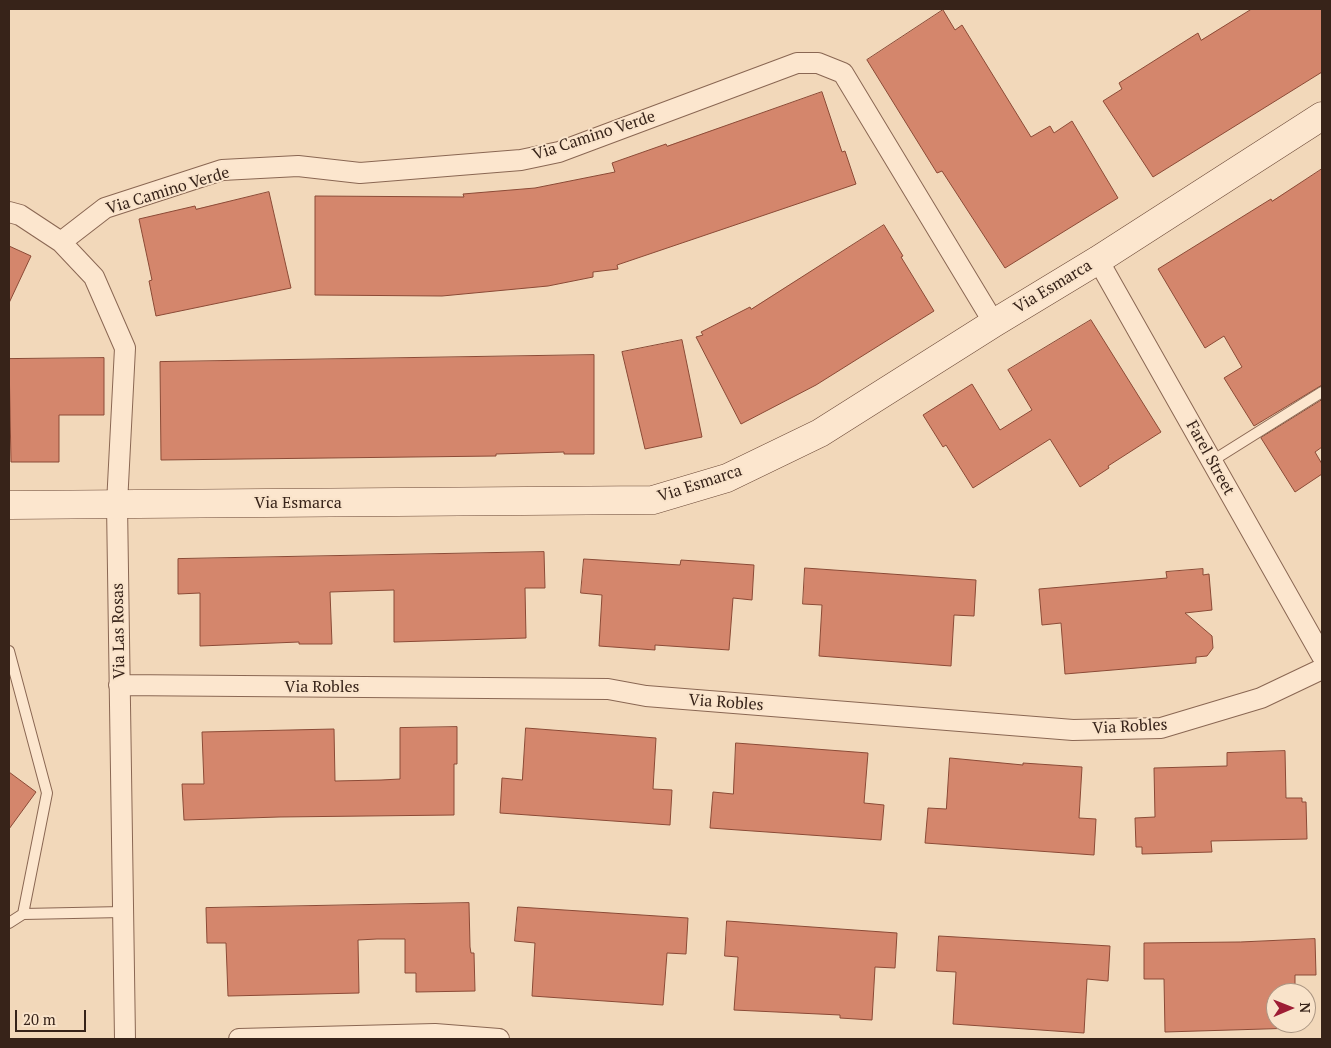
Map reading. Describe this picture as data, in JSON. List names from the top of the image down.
{
  "streets": {
    "street": [
      "Via Camino Verde",
      "Via Esmarca",
      "Farel Street",
      "Via Las Rosas",
      "Via Robles"
    ]
  },
  "crossings": [
    ["Via Camino Verde", "Via Esmarca"],
    ["Via Camino Verde", "Via Las Rosas"],
    ["Via Esmarca", "Farel Street"],
    ["Via Esmarca", "Via Las Rosas"],
    ["Via Las Rosas", "Via Robles"]
  ],
  "scale_bar": "20 m",
  "north": "right"
}
